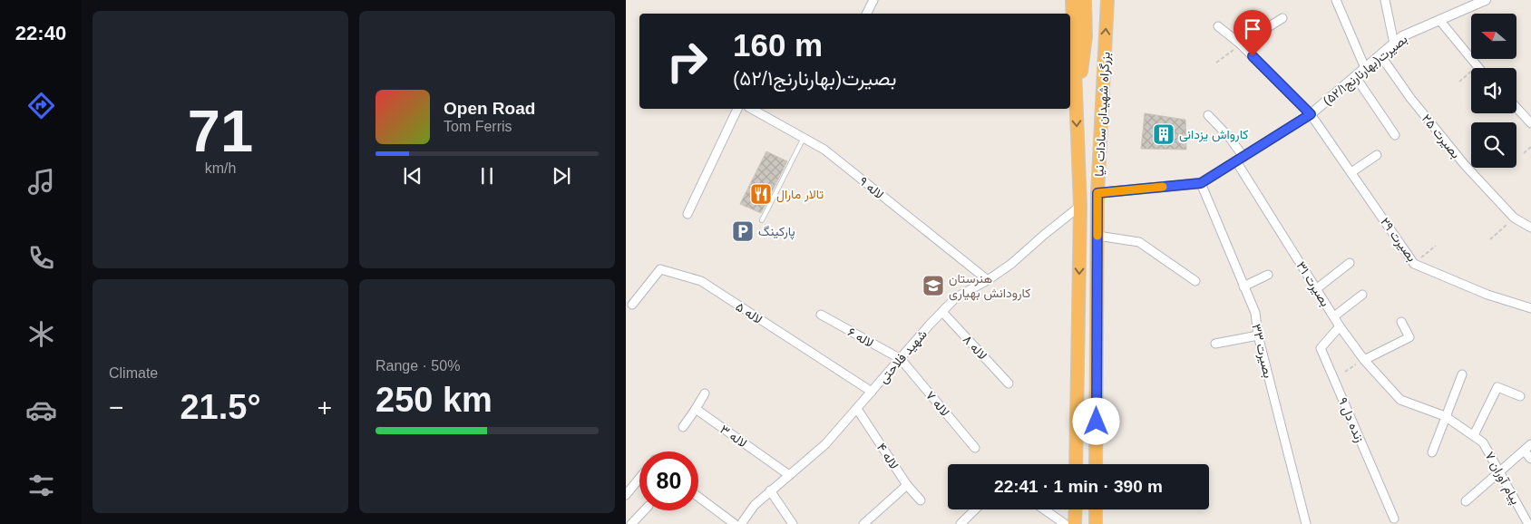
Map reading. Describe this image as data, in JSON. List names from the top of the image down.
{
  "streets": {
    "highway": ["بزرگراه شهیدان سادات نیا"],
    "street": [
      "بصیرت(بهارنارنج۵۲/۱)",
      "بصیرت ۲۵",
      "لاله ۹",
      "بصیرت ۲۹",
      "بصیرت ۳۱",
      "لاله ۵",
      "لاله ۶",
      "لاله ۸",
      "بصیرت ۳۳",
      "شهید فلاحتی",
      "لاله ۷",
      "زنده دل ۹",
      "لاله ۳",
      "لاله ۴",
      "پیام آوران ۷"
    ]
  },
  "crossings": [
    ["بصیرت(بهارنارنج۵۲/۱)", "بزرگراه شهیدان سادات نیا"],
    ["بصیرت(بهارنارنج۵۲/۱)", "بصیرت ۲۵"],
    ["بصیرت(بهارنارنج۵۲/۱)", "بصیرت ۲۹"],
    ["بصیرت(بهارنارنج۵۲/۱)", "بصیرت ۳۱"],
    ["بصیرت(بهارنارنج۵۲/۱)", "بصیرت ۳۳"],
    ["بزرگراه شهیدان سادات نیا", "شهید فلاحتی"],
    ["لاله ۹", "شهید فلاحتی"],
    ["بصیرت ۳۱", "زنده دل ۹"],
    ["بصیرت ۳۱", "پیام آوران ۷"],
    ["لاله ۵", "شهید فلاحتی"],
    ["لاله ۶", "شهید فلاحتی"],
    ["لاله ۶", "لاله ۷"],
    ["لاله ۸", "شهید فلاحتی"],
    ["شهید فلاحتی", "لاله ۷"],
    ["شهید فلاحتی", "لاله ۳"],
    ["شهید فلاحتی", "لاله ۴"]
  ],
  "places": {
    "building": ["کارواش یزدانی"],
    "restaurant": ["تالار مارال"],
    "parking": ["پارکینگ"],
    "school or university": ["هنرستان کارودانش بهیاری"]
  },
  "north": "left",
  "page": {
    "tabs": "22:40",
    "tile": [
      ["71", "km/h"],
      "Climate",
      ["Range · 50%", "250 km"]
    ],
    "turn": ["160 m", "بصیرت(بهارنارنج۵۲/۱)"],
    "song": ["Open Road", "Tom Ferris"],
    "heat": ["−", "21.5°", "+"],
    "limit": "80",
    "trip": "22:41 · 1 min · 390 m"
  }
}
